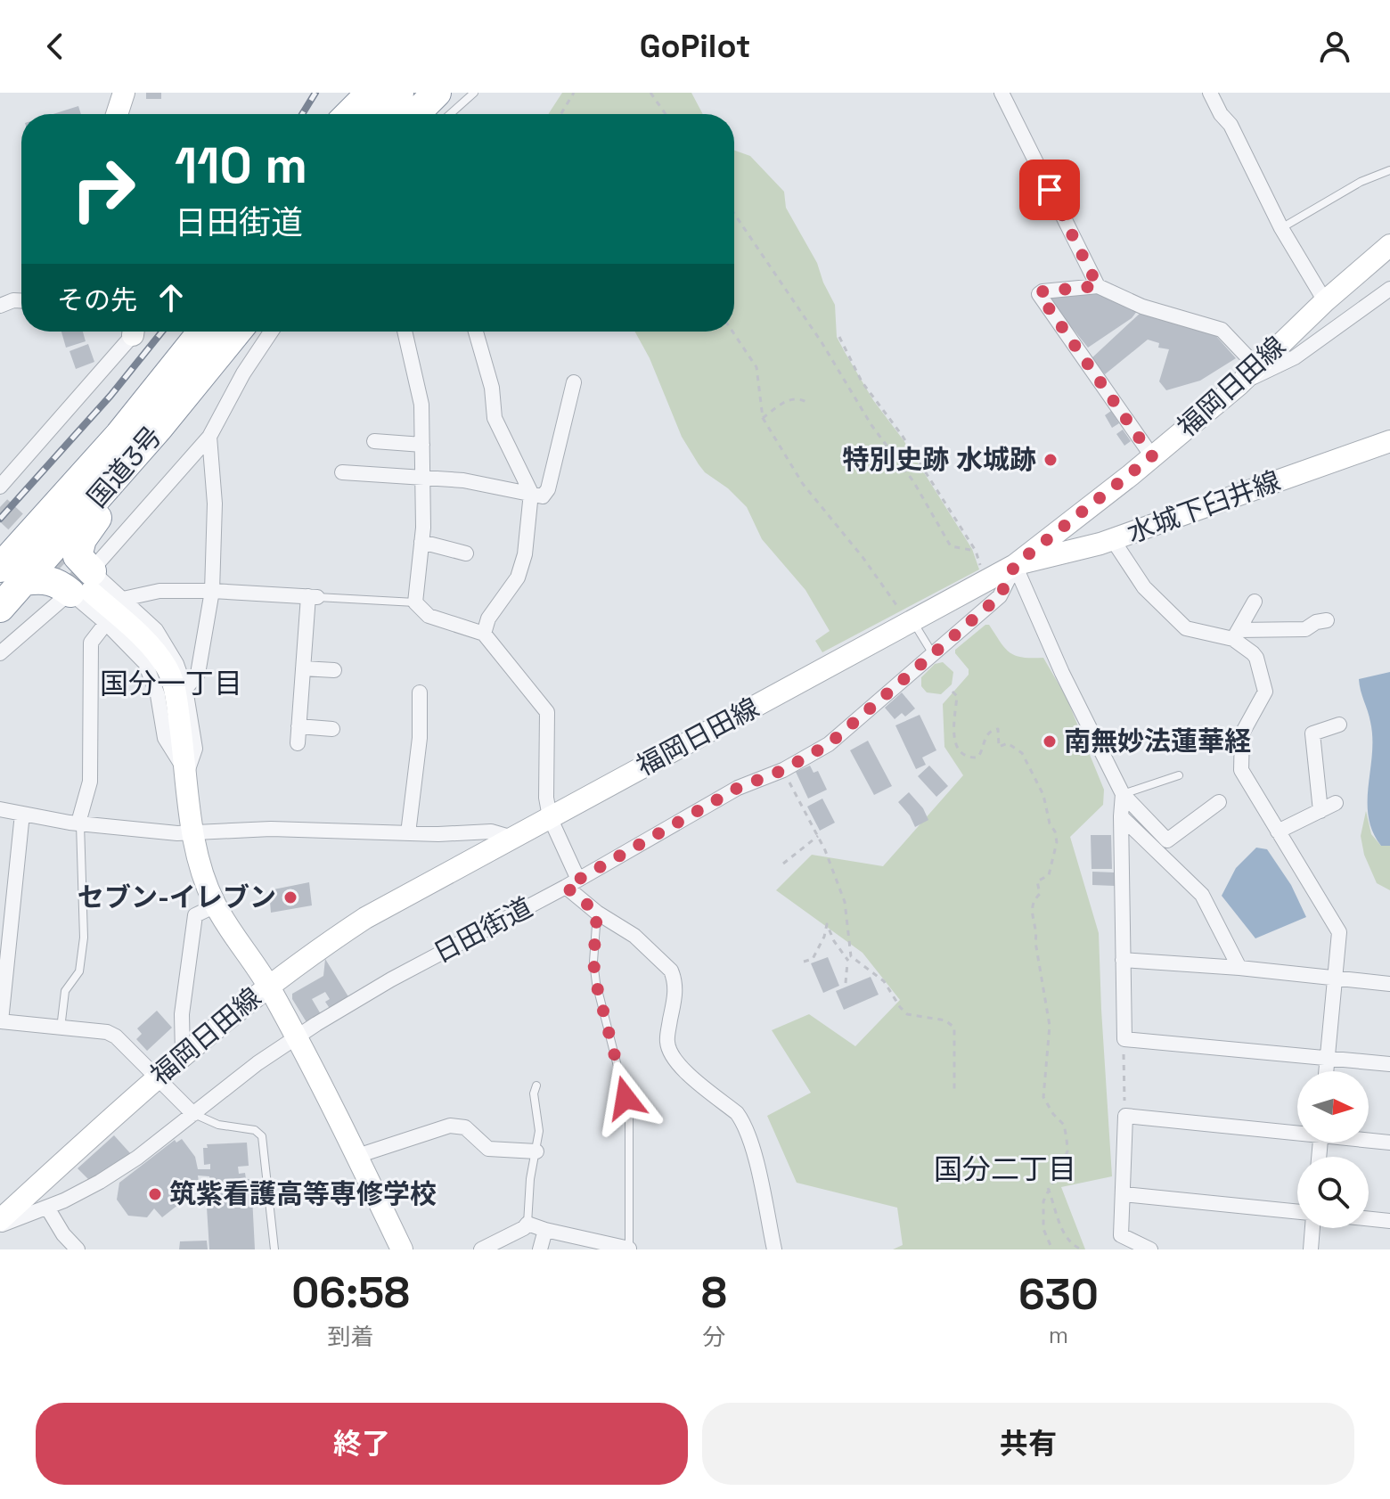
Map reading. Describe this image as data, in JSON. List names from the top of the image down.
{
  "streets": {
    "highway": ["国道3号"],
    "main road": ["福岡日田線", "水城下臼井線"],
    "street": ["日田街道"]
  },
  "crossings": [
    ["福岡日田線", "水城下臼井線"],
    ["福岡日田線", "日田街道"],
    ["水城下臼井線", "日田街道"]
  ],
  "districts": ["国分一丁目", "国分二丁目"],
  "places": [
    "特別史跡 水城跡",
    "南無妙法蓮華経",
    "セブン-イレブン",
    "筑紫看護高等専修学校"
  ],
  "north": "right",
  "page": {
    "header": "GoPilot",
    "turn": ["110 m", "日田街道"],
    "then": "その先",
    "eta": [
      "06:58",
      "到着",
      "8",
      "分",
      "630",
      "m"
    ],
    "buttons": ["終了", "共有"]
  }
}
